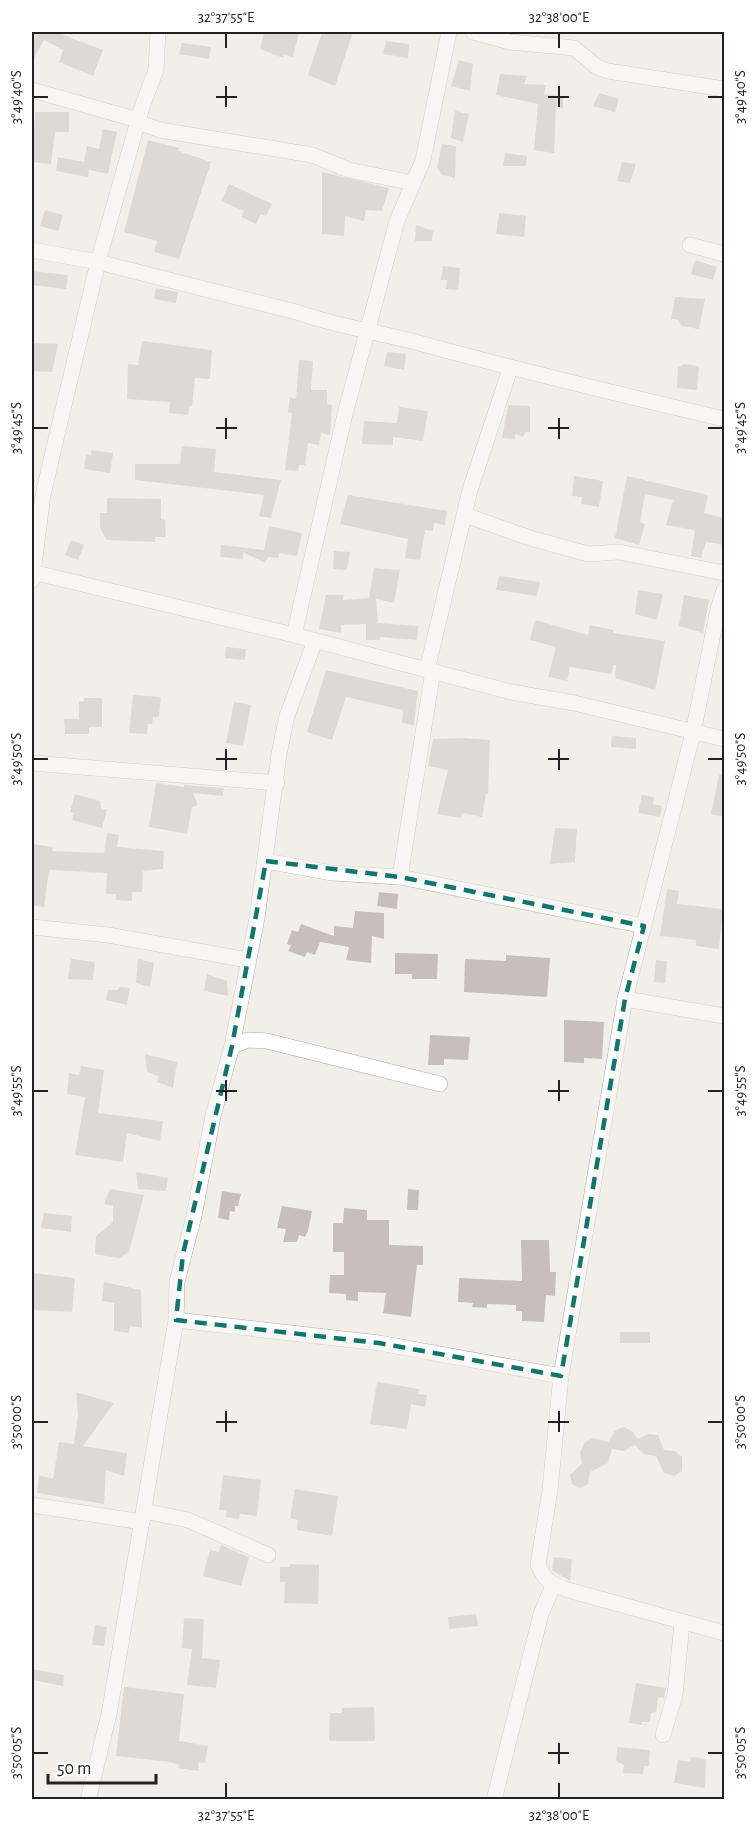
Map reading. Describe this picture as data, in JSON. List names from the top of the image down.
{
  "scale_bar": "50 m",
  "coordinates": [
    "32°37'55\"E",
    "32°38'00\"E",
    "3°49'40\"S",
    "3°49'45\"S",
    "3°49'50\"S",
    "3°49'55\"S",
    "3°50'00\"S",
    "3°50'05\"S"
  ]
}
